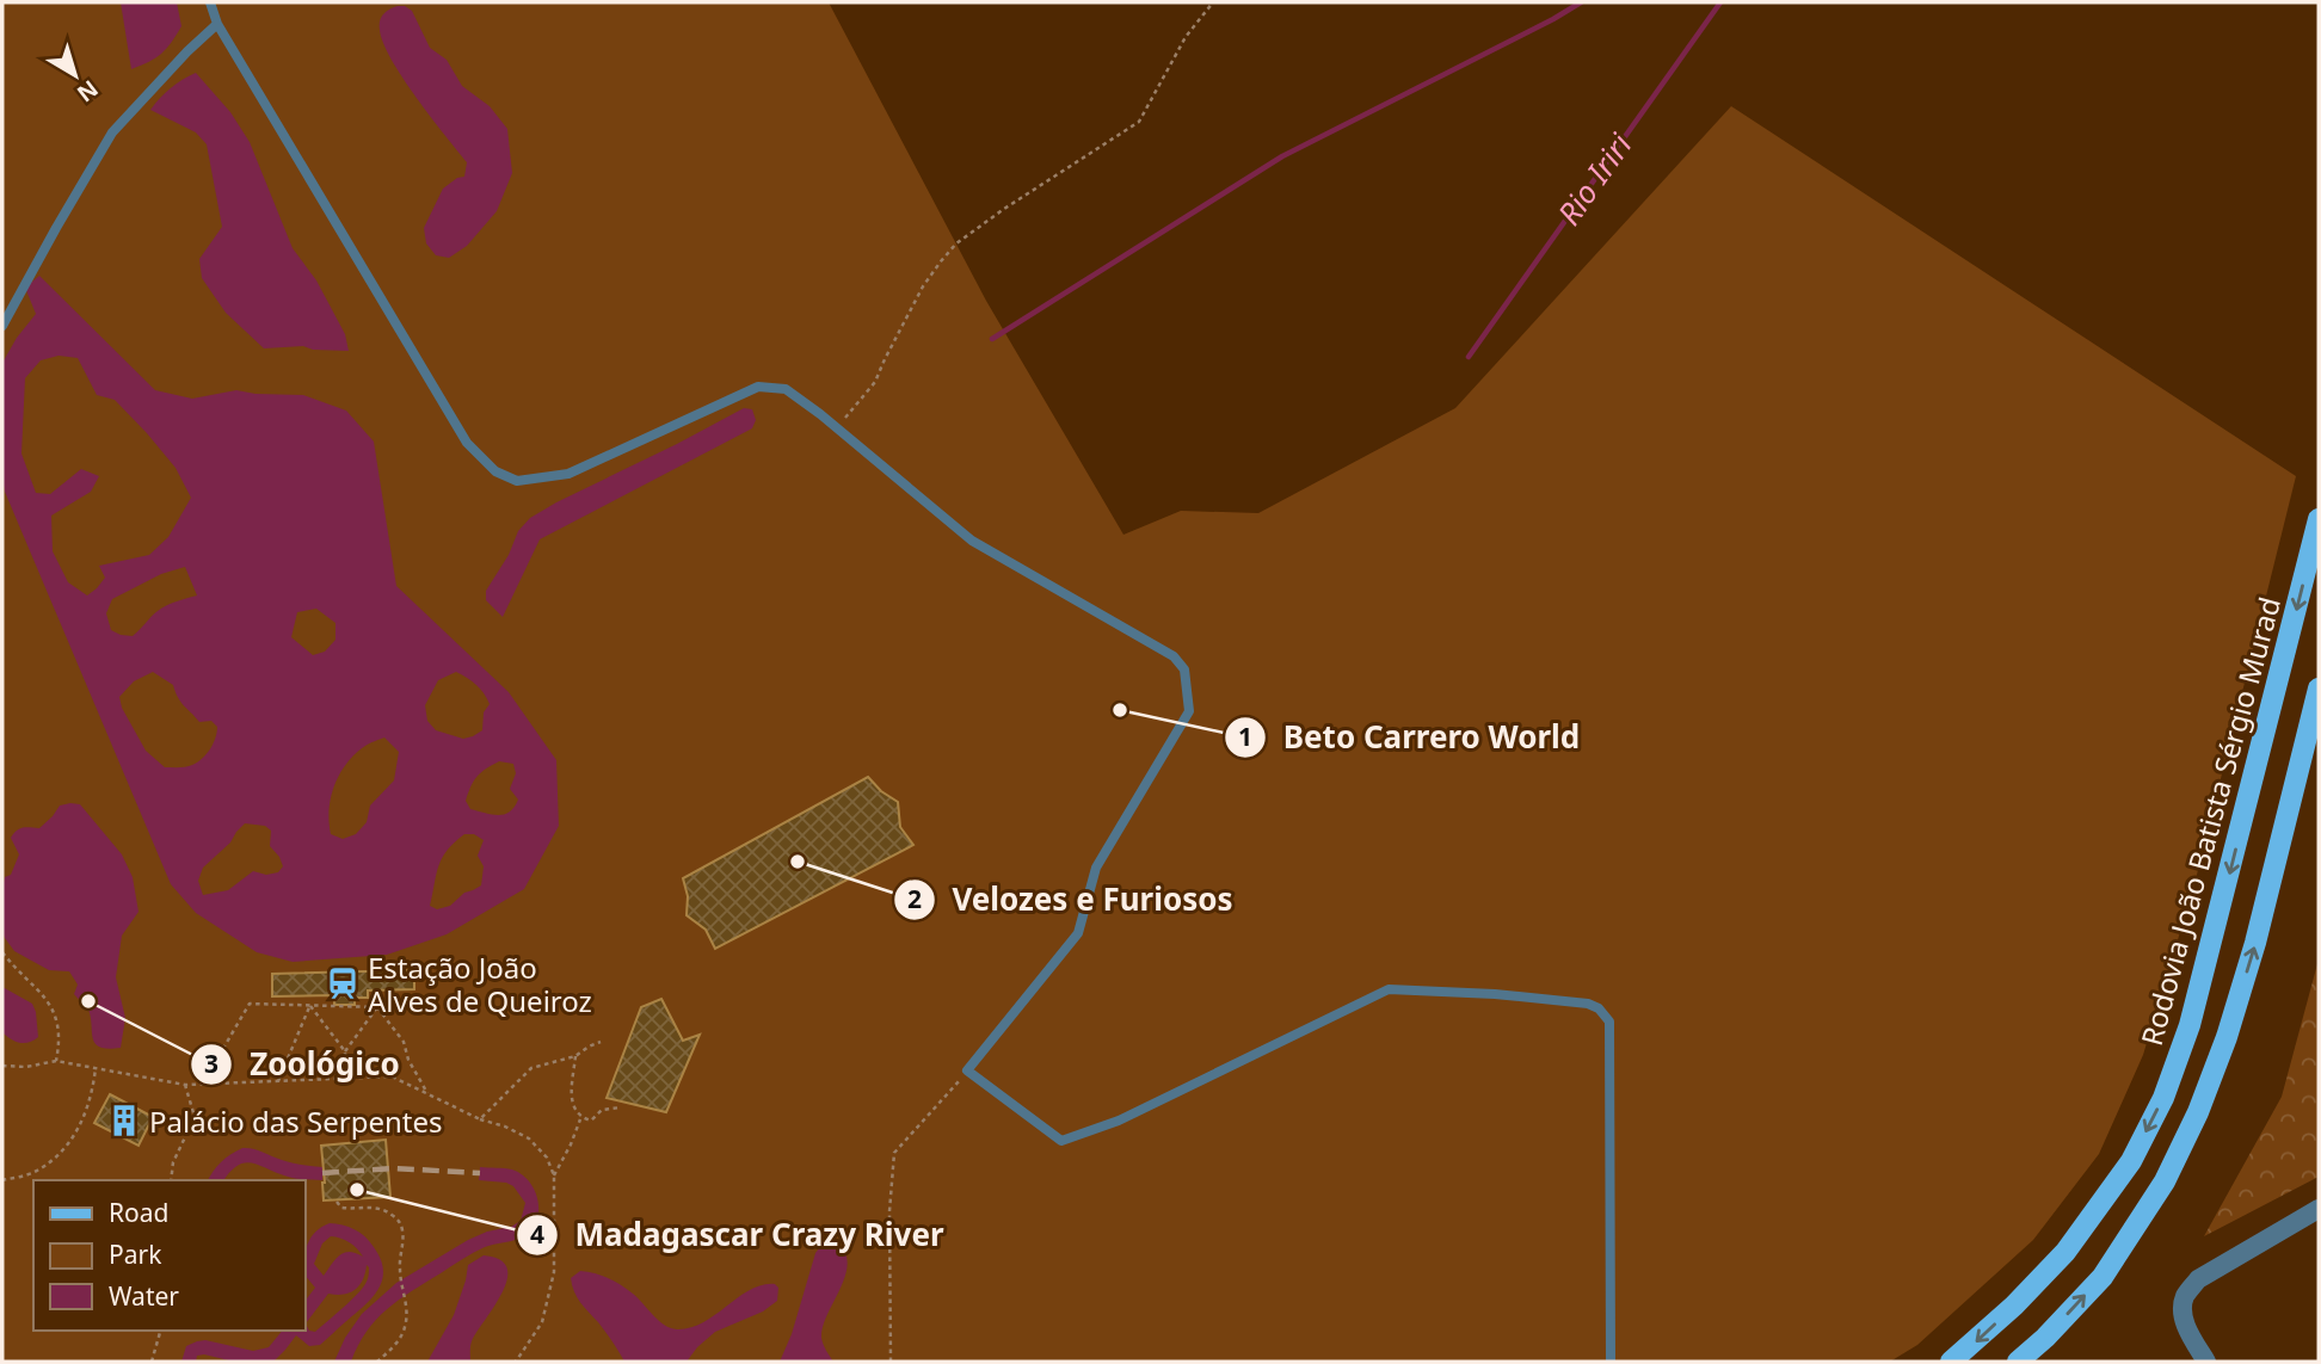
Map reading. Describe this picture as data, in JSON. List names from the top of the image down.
{
  "streets": {
    "main road": ["Rodovia João Batista Sérgio Murad"]
  },
  "water": ["Rio Iriri"],
  "places": {
    "other": [
      "Beto Carrero World",
      "Velozes e Furiosos",
      "Zoológico",
      "Madagascar Crazy River"
    ],
    "station": ["Estação João Alves de Queiroz"],
    "building": ["Palácio das Serpentes"]
  },
  "legend": ["Road", "Park", "Water"],
  "north": "bottom right"
}
